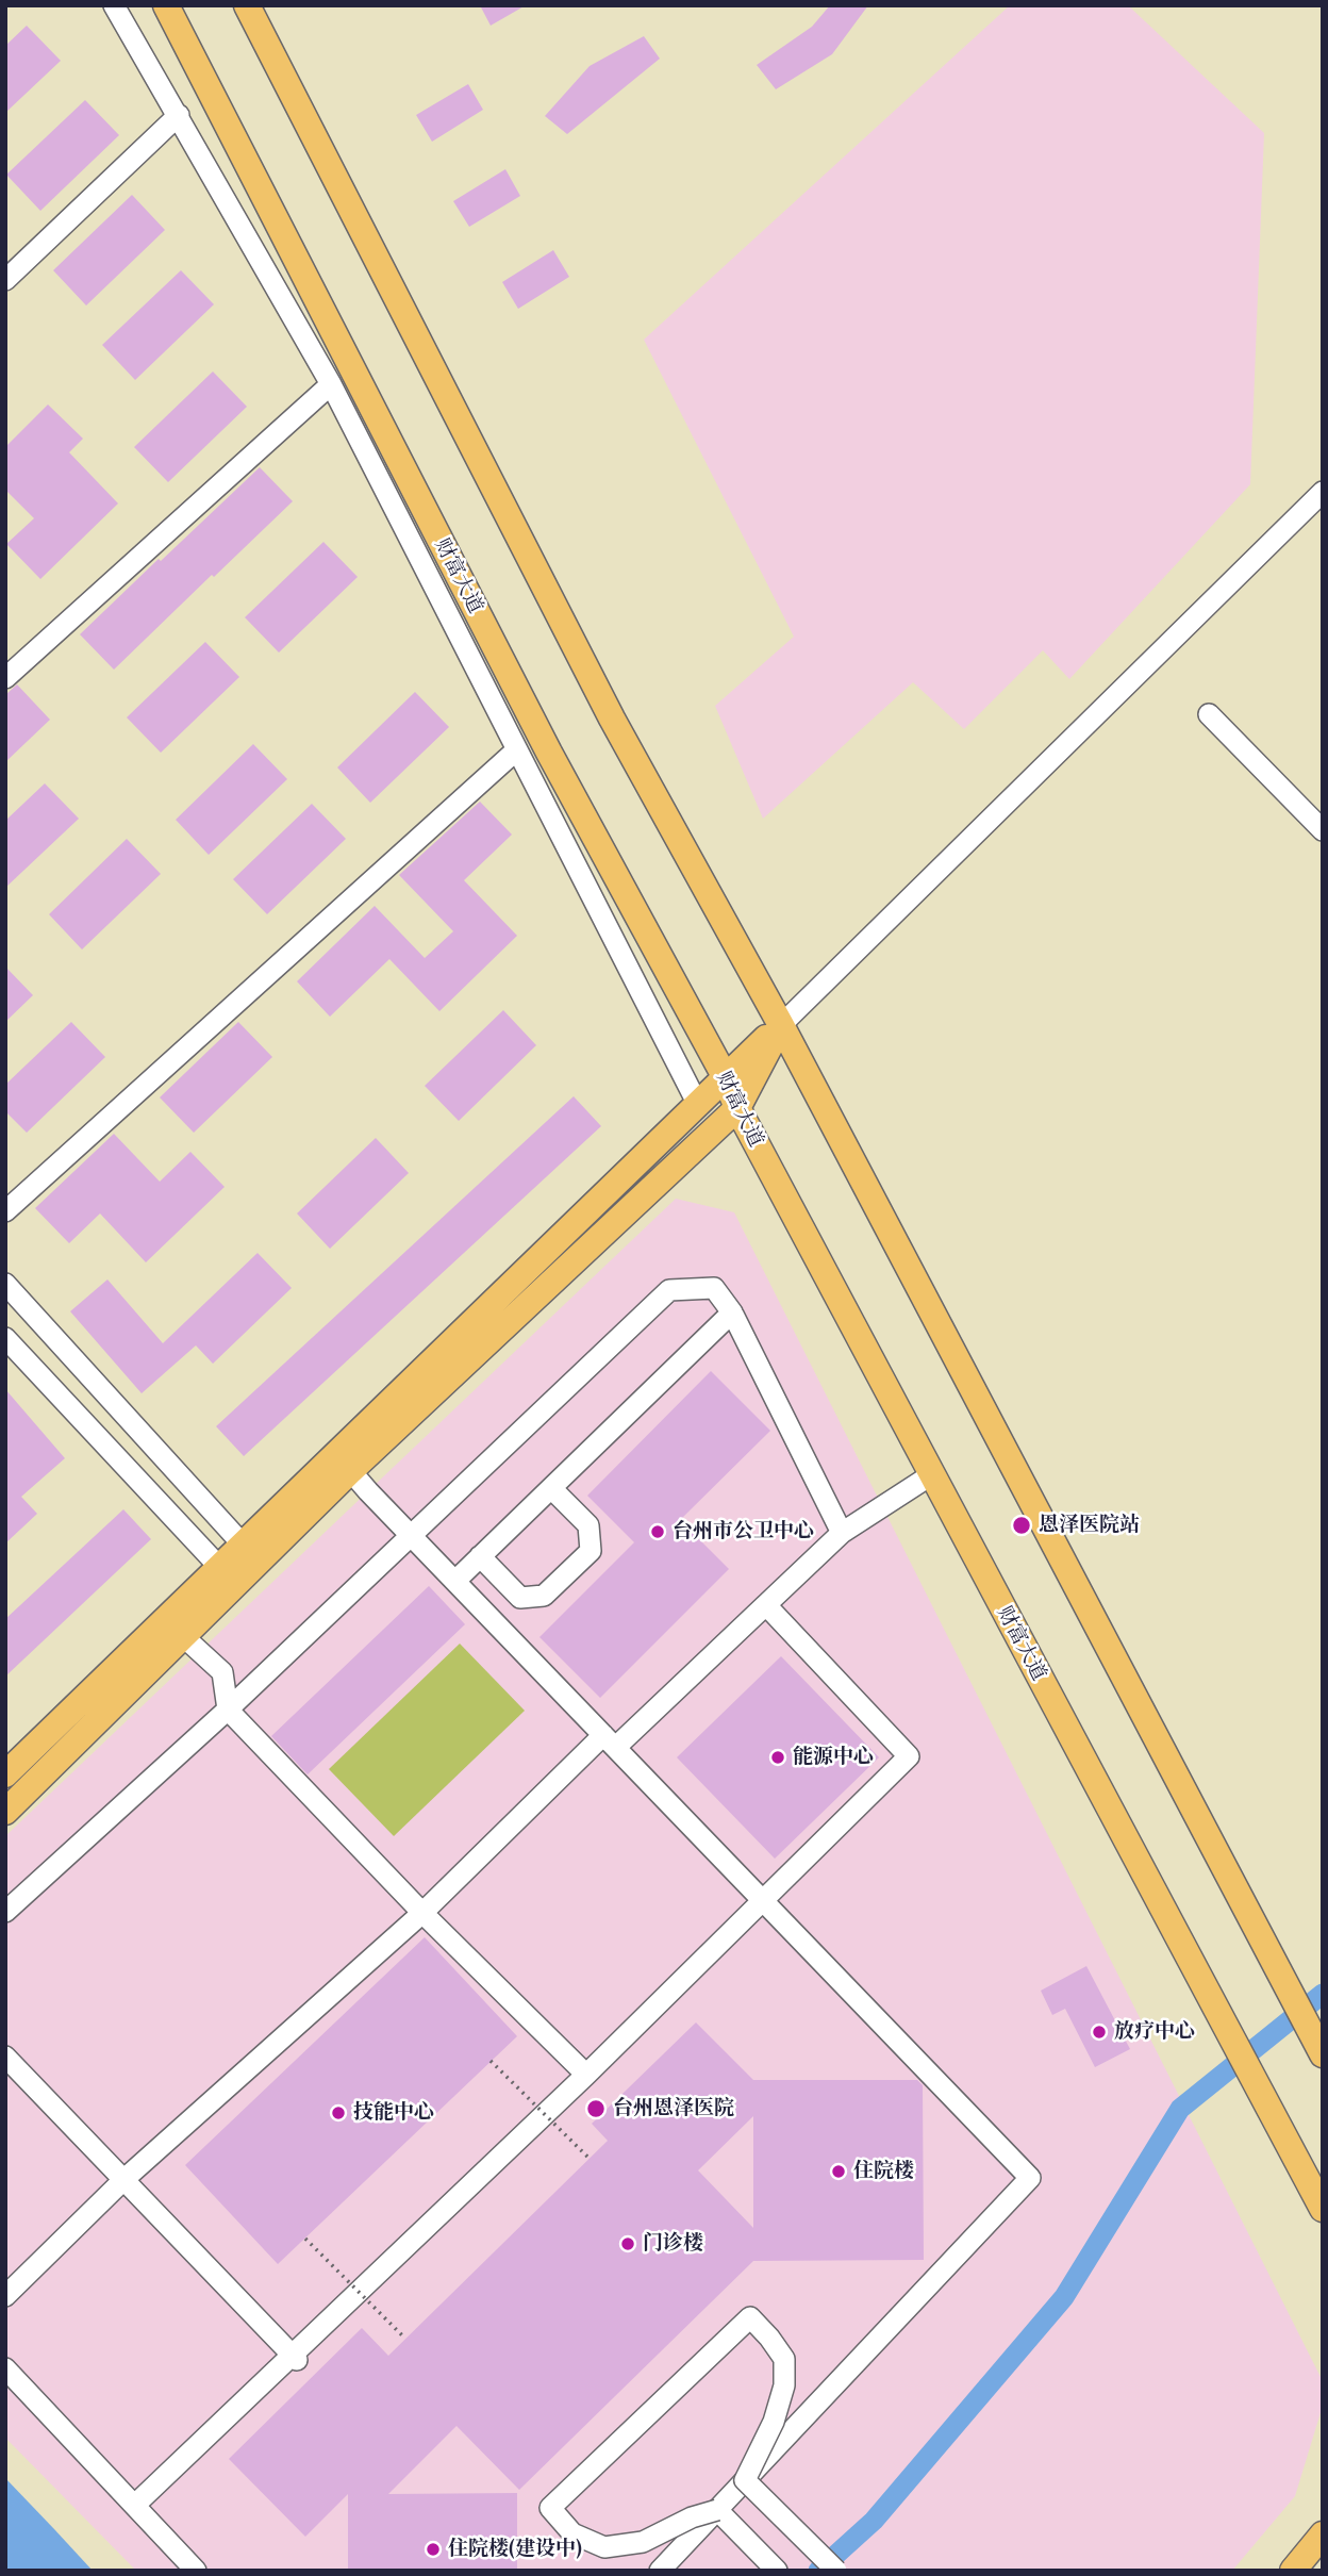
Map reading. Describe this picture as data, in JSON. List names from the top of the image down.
{
  "streets": {
    "main road": ["财富大道"]
  },
  "places": [
    "恩泽医院站",
    "台州市公卫中心",
    "能源中心",
    "放疗中心",
    "台州恩泽医院",
    "技能中心",
    "住院楼",
    "门诊楼",
    "住院楼(建设中)"
  ]
}
